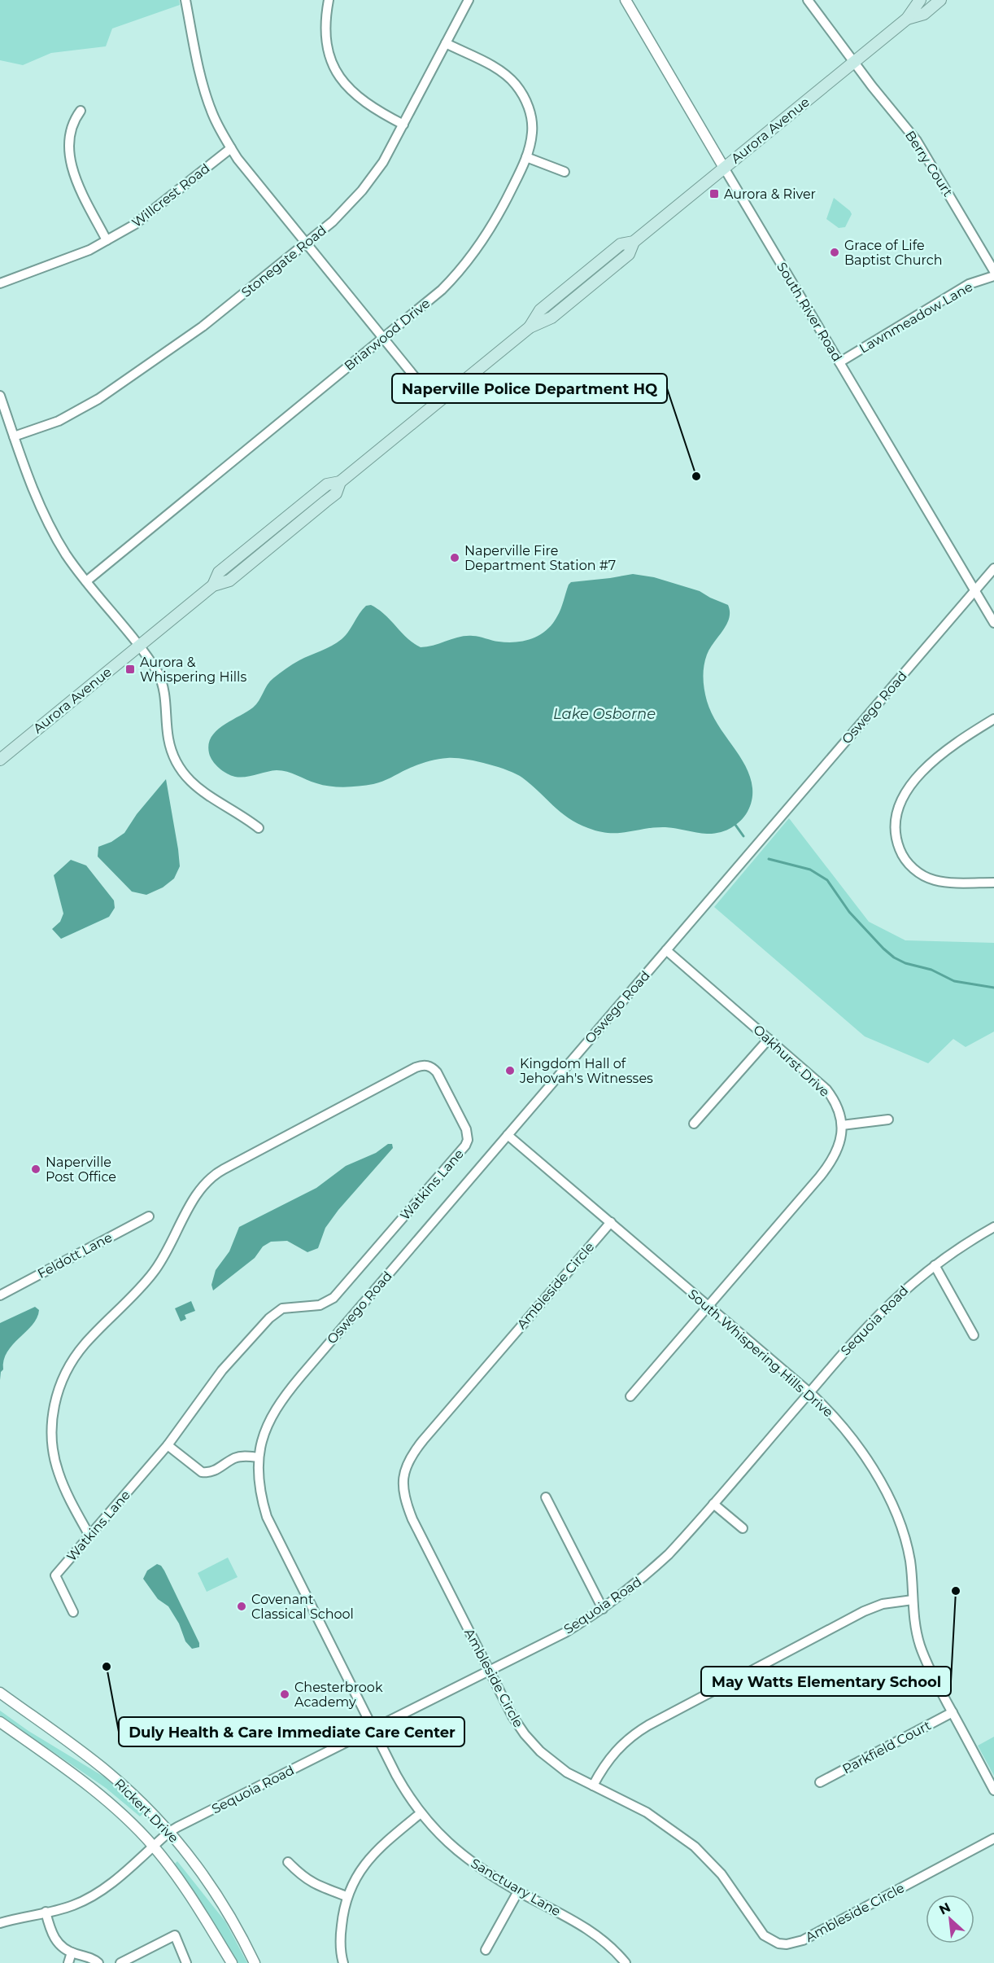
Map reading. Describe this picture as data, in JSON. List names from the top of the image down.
{
  "streets": {
    "main road": ["Aurora Avenue"],
    "street": [
      "Berry Court",
      "Willcrest Road",
      "Stonegate Road",
      "South River Road",
      "Lawnmeadow Lane",
      "Briarwood Drive",
      "Oswego Road",
      "Oakhurst Drive",
      "Watkins Lane",
      "Feldott Lane",
      "Ambleside Circle",
      "Sequoia Road",
      "South Whispering Hills Drive",
      "Parkfield Court",
      "Rickert Drive",
      "Sanctuary Lane"
    ]
  },
  "crossings": [
    ["Aurora Avenue", "Berry Court"],
    ["Aurora Avenue", "South River Road"],
    ["Stonegate Road", "Briarwood Drive"],
    ["South River Road", "Lawnmeadow Lane"],
    ["South River Road", "Oswego Road"],
    ["Oswego Road", "Oakhurst Drive"],
    ["Oswego Road", "South Whispering Hills Drive"],
    ["Oswego Road", "Sanctuary Lane"],
    ["Oakhurst Drive", "South Whispering Hills Drive"],
    ["Ambleside Circle", "Sequoia Road"],
    ["Ambleside Circle", "South Whispering Hills Drive"],
    ["Sequoia Road", "South Whispering Hills Drive"],
    ["Sequoia Road", "Rickert Drive"],
    ["Sequoia Road", "Sanctuary Lane"],
    ["South Whispering Hills Drive", "Parkfield Court"]
  ],
  "water": ["Lake Osborne"],
  "places": {
    "transit": ["Aurora & River", "Aurora & Whispering Hills"],
    "other": [
      "Grace of Life Baptist Church",
      "Naperville Police Department HQ",
      "Naperville Fire Department Station #7",
      "Kingdom Hall of Jehovah's Witnesses",
      "Naperville Post Office",
      "May Watts Elementary School",
      "Covenant Classical School",
      "Duly Health & Care Immediate Care Center",
      "Chesterbrook Academy"
    ]
  },
  "north": "top left"
}
